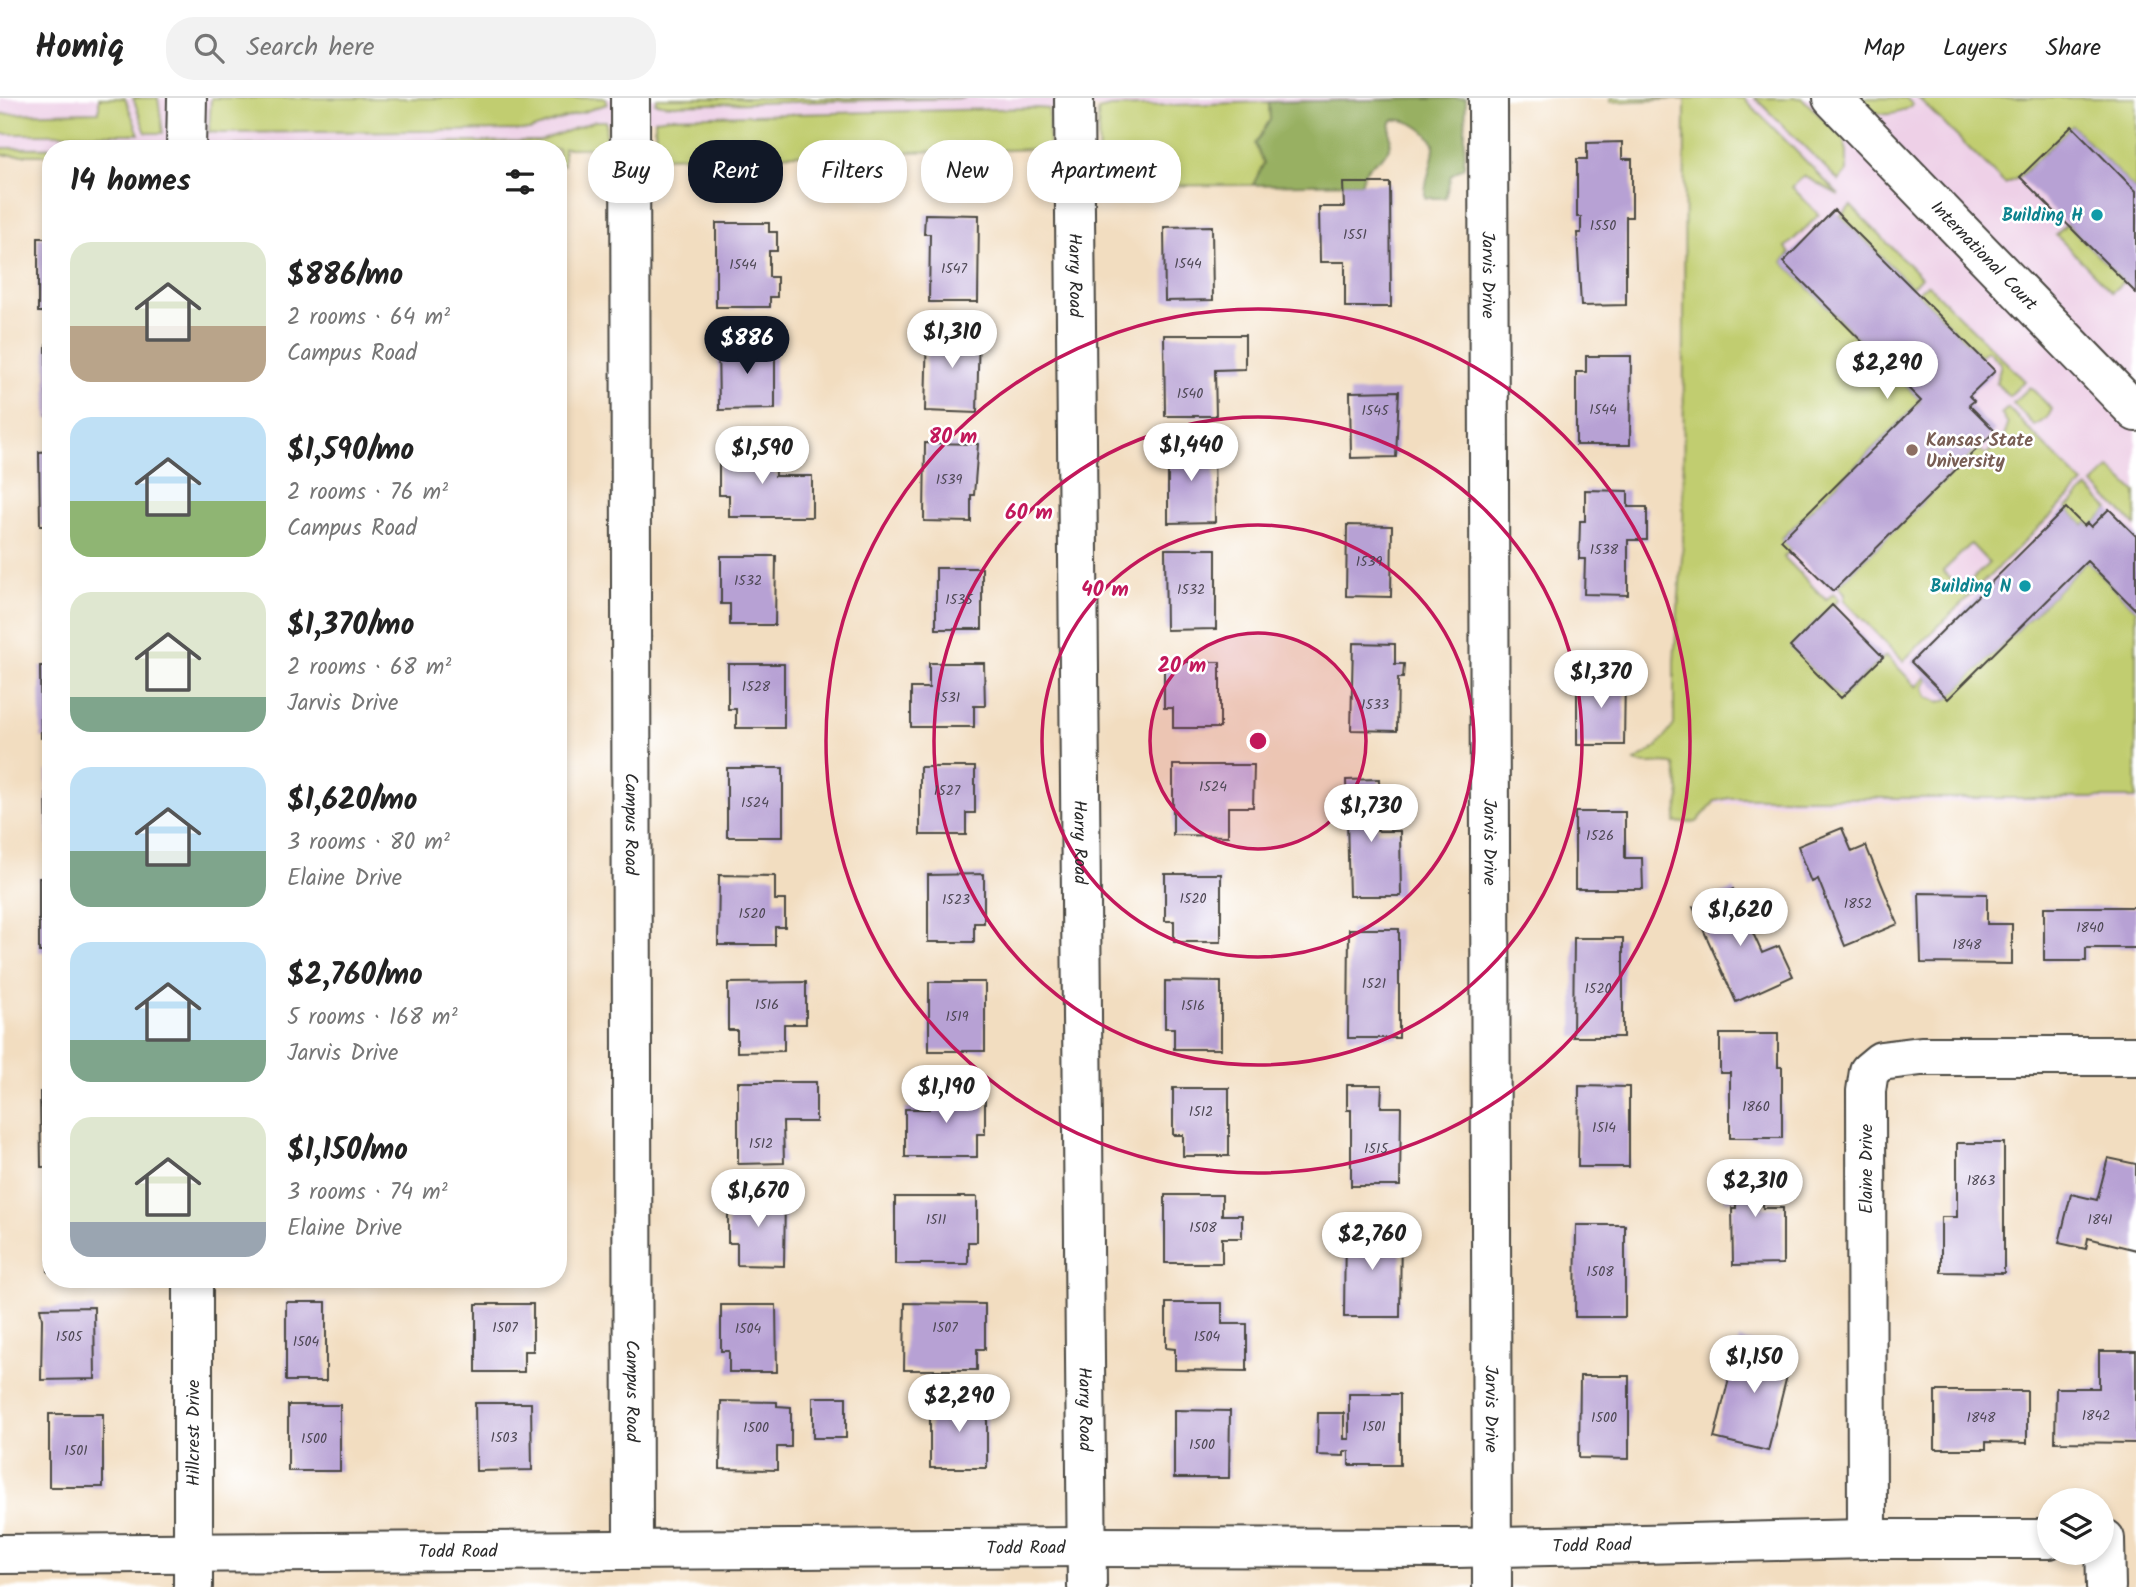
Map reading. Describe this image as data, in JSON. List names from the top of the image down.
{
  "streets": {
    "street": [
      "International Court",
      "Harry Road",
      "Jarvis Drive",
      "Campus Road",
      "Elaine Drive",
      "Hillcrest Drive",
      "Todd Road"
    ]
  },
  "crossings": [
    ["Harry Road", "Todd Road"],
    ["Jarvis Drive", "Todd Road"],
    ["Campus Road", "Todd Road"],
    ["Elaine Drive", "Todd Road"],
    ["Hillcrest Drive", "Todd Road"]
  ],
  "places": ["Building H", "Kansas State University", "Building N"],
  "house_numbers": [
    "1550",
    "1551",
    "1544",
    "1544",
    "1547",
    "1540",
    "1544",
    "1545",
    "1539",
    "1538",
    "1539",
    "1532",
    "1532",
    "1535",
    "1528",
    "1531",
    "1533",
    "1524",
    "1527",
    "1524",
    "1526",
    "1520",
    "1523",
    "1852",
    "1520",
    "1840",
    "1848",
    "1521",
    "1520",
    "1516",
    "1516",
    "1519",
    "1860",
    "1512",
    "1514",
    "1512",
    "1515",
    "1863",
    "1511",
    "1841",
    "1508",
    "1508",
    "1507",
    "1507",
    "1504",
    "1505",
    "1504",
    "1504",
    "1842",
    "1500",
    "1848",
    "1501",
    "1500",
    "1503",
    "1500",
    "1500",
    "1501"
  ],
  "page": {
    "header": "Homiq",
    "search": "Search here",
    "nav": ["Map", "Layers", "Share"],
    "chip": [
      "Buy",
      "Rent",
      "Filters",
      "New",
      "Apartment"
    ],
    "heading": "14 homes",
    "list": [
      {
        "name": "$886/mo",
        "note": "2 rooms · 64 m² · Campus Road"
      },
      {
        "name": "$1,590/mo",
        "note": "2 rooms · 76 m² · Campus Road"
      },
      {
        "name": "$1,370/mo",
        "note": "2 rooms · 68 m² · Jarvis Drive"
      },
      {
        "name": "$1,620/mo",
        "note": "3 rooms · 80 m² · Elaine Drive"
      },
      {
        "name": "$2,760/mo",
        "note": "5 rooms · 168 m² · Jarvis Drive"
      },
      {
        "name": "$1,150/mo",
        "note": "3 rooms · 74 m² · Elaine Drive"
      }
    ],
    "price": [
      "$1,310",
      "$886",
      "$2,290",
      "$1,440",
      "$1,590",
      "$1,370",
      "$1,730",
      "$1,620",
      "$1,190",
      "$2,310",
      "$1,670",
      "$2,760",
      "$1,150",
      "$2,290"
    ]
  },
  "rings": [
    "80 m",
    "60 m",
    "40 m",
    "20 m"
  ]
}
